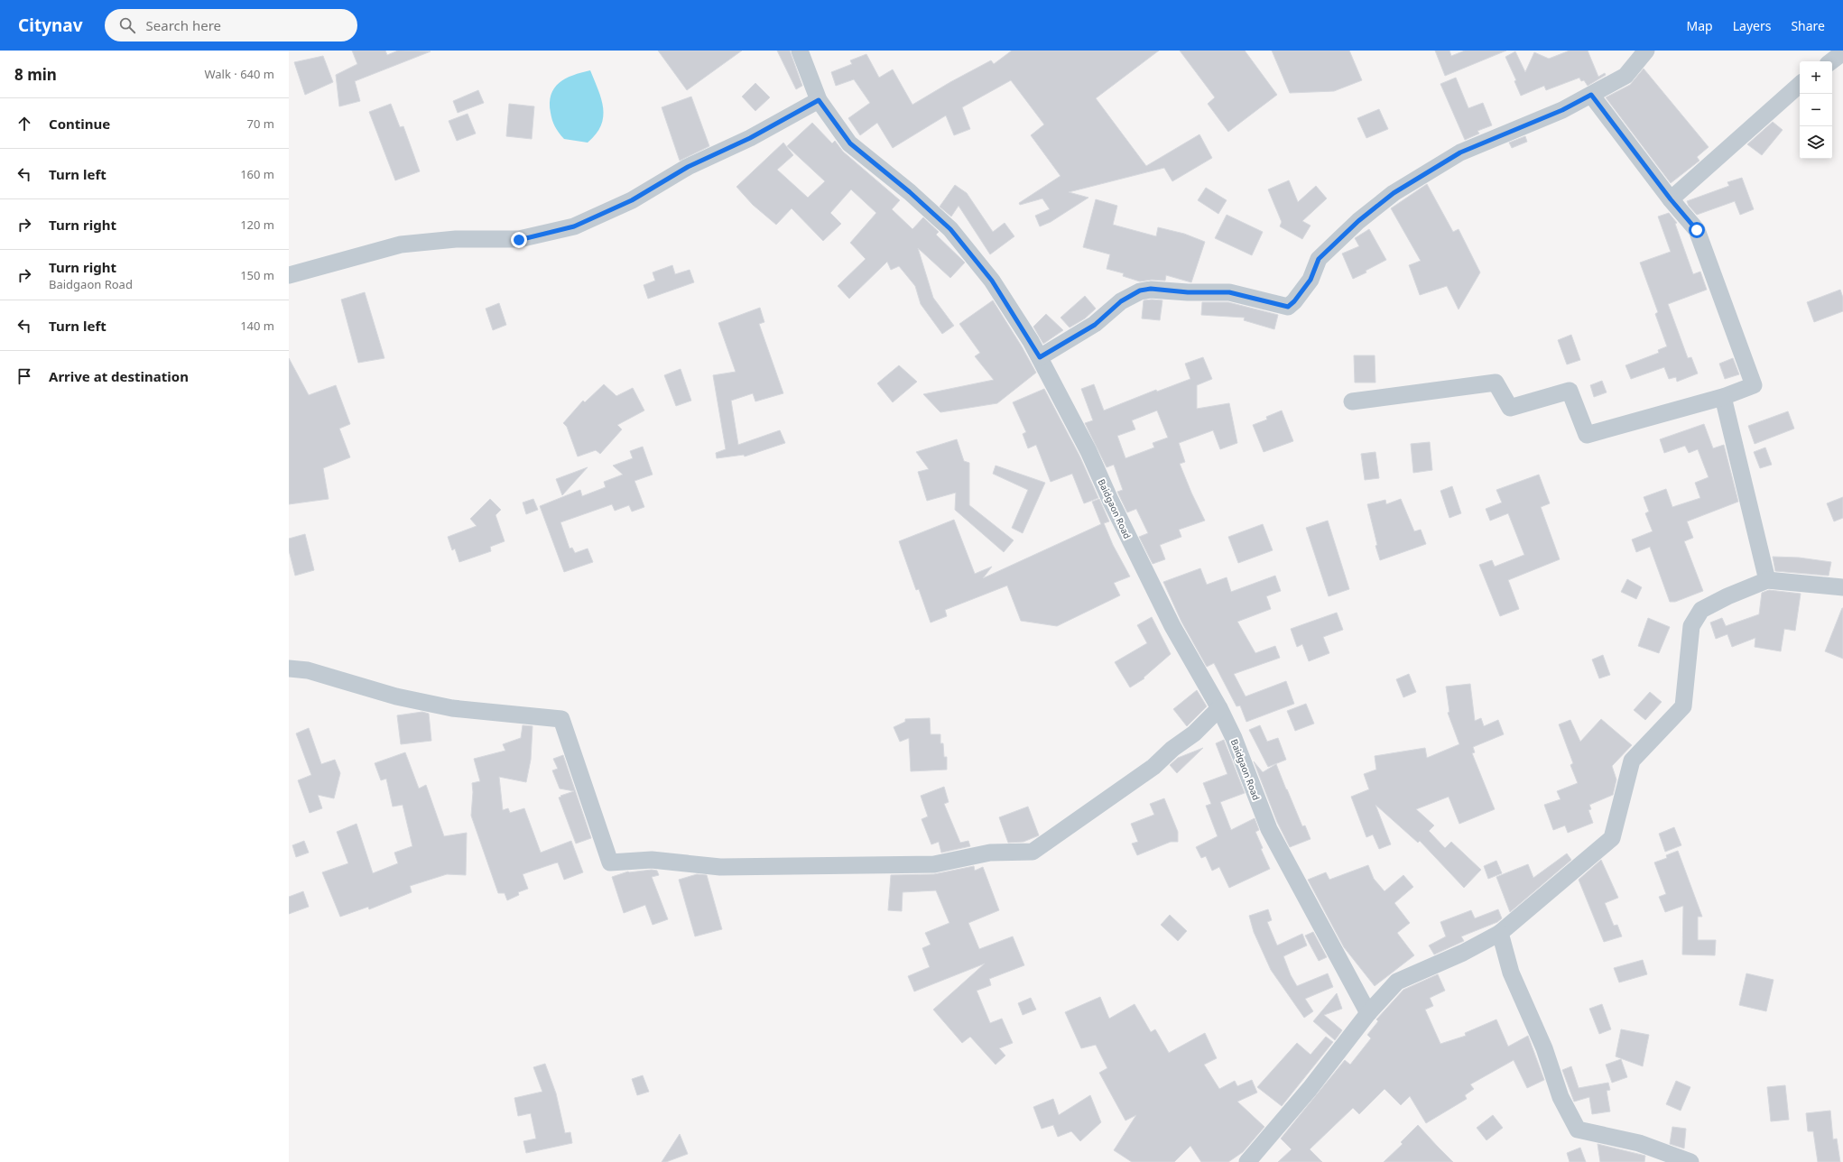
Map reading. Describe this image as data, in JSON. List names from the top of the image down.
{
  "streets": {
    "street": ["Baidgaon Road"]
  },
  "page": {
    "header": "Citynav",
    "search": "Search here",
    "nav": ["Map", "Layers", "Share"],
    "heading": ["8 min", "Walk · 640 m"],
    "map_buttons": ["+", "−"],
    "list": [
      ["Continue", "70 m"],
      ["Turn left", "160 m"],
      ["Turn right", "120 m"],
      ["Turn right", "Baidgaon Road", "150 m"],
      ["Turn left", "140 m"],
      "Arrive at destination"
    ]
  }
}
